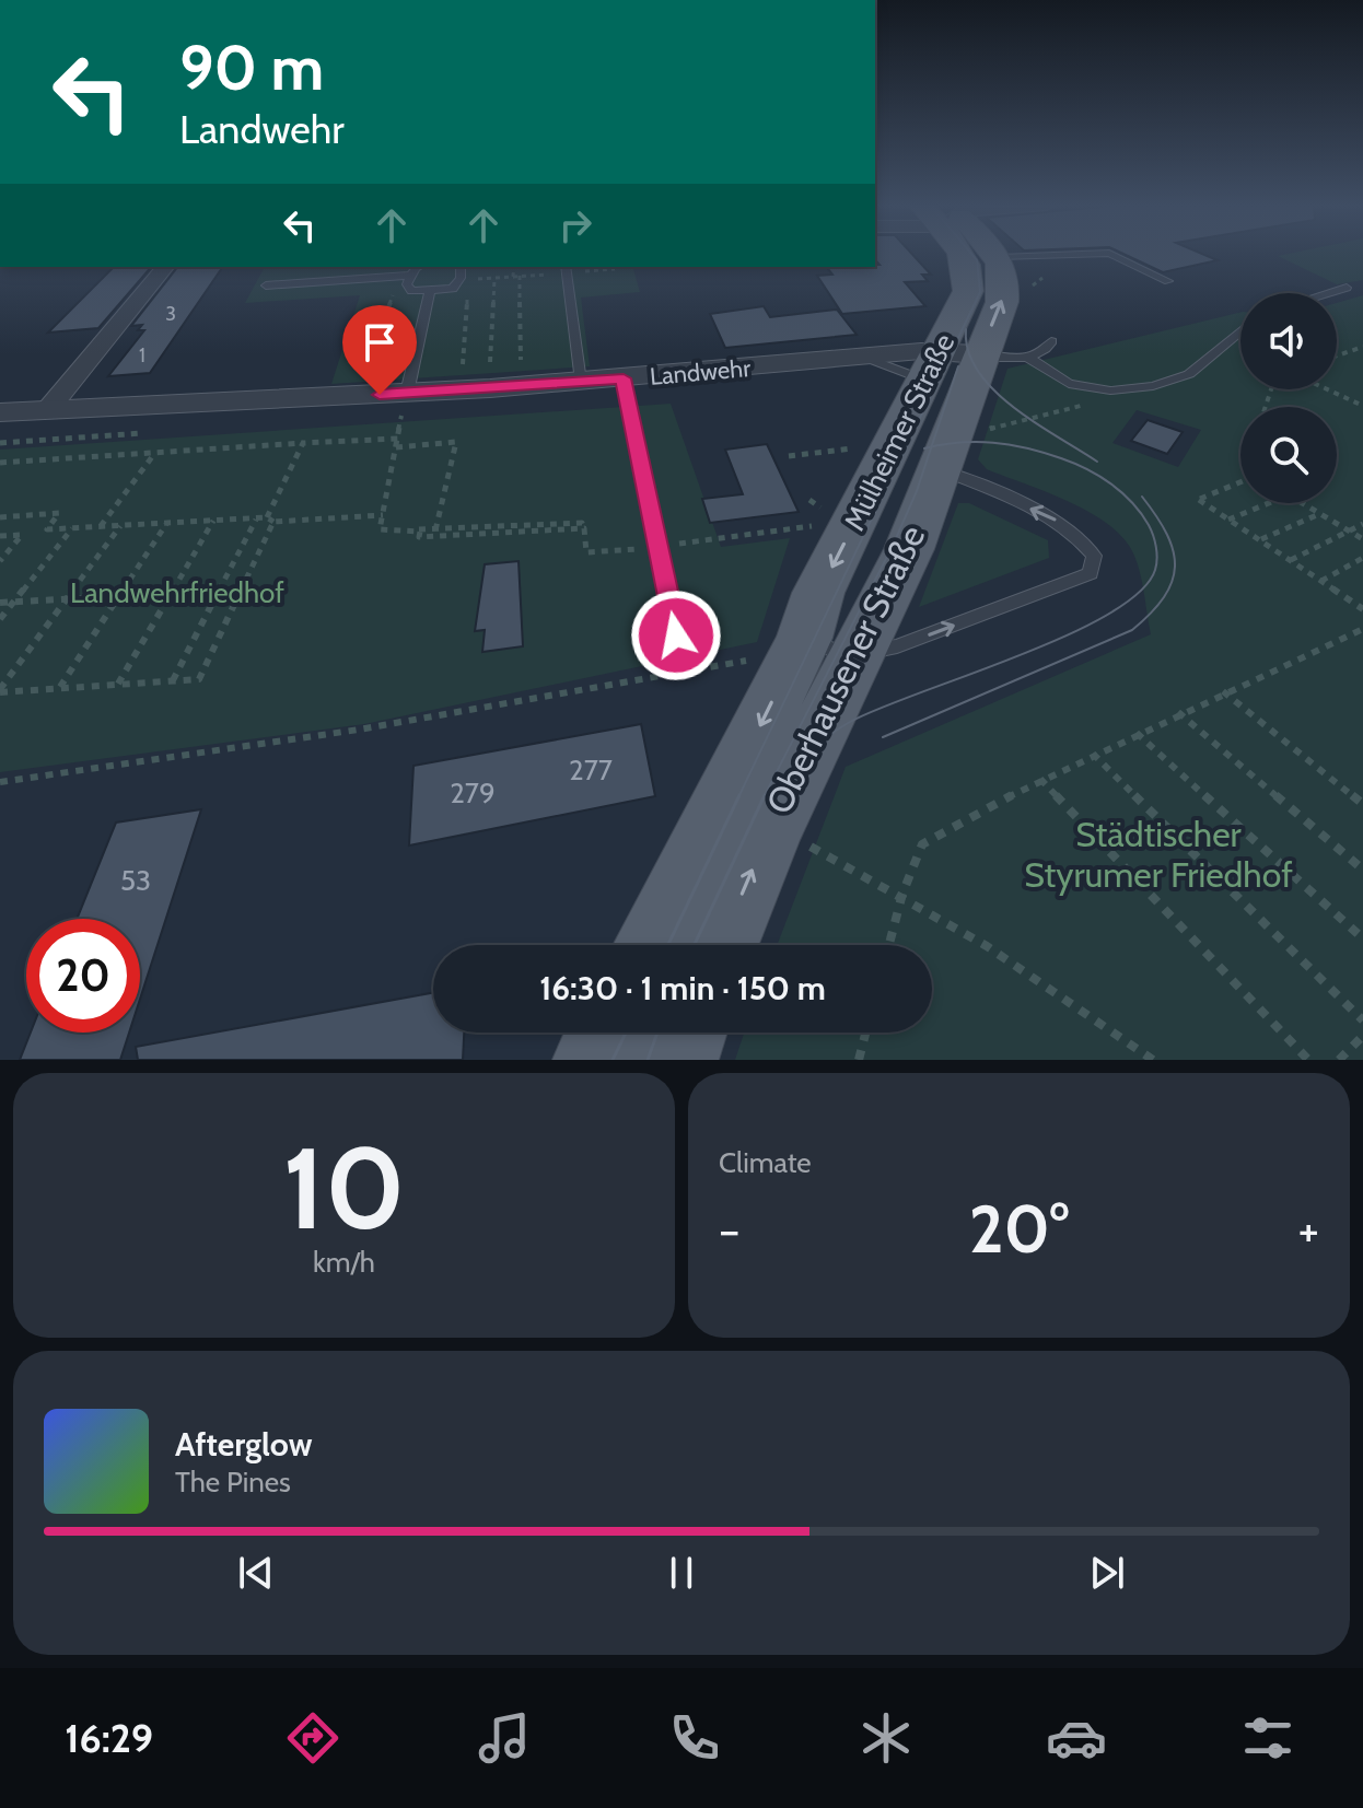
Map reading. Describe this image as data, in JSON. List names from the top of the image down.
{
  "streets": {
    "main road": ["Mülheimer Straße", "Oberhausener Straße"],
    "street": ["Landwehr"]
  },
  "crossings": [
    ["Landwehr", "Mülheimer Straße"],
    ["Landwehr", "Oberhausener Straße"],
    ["Mülheimer Straße", "Oberhausener Straße"]
  ],
  "parks": ["Landwehrfriedhof", "Städtischer Styrumer Friedhof"],
  "house_numbers": [
    "3",
    "1",
    "277",
    "279",
    "53"
  ],
  "page": {
    "turn": ["90 m", "Landwehr"],
    "limit": "20",
    "trip": "16:30 · 1 min · 150 m",
    "tile": [
      ["10", "km/h"],
      "Climate"
    ],
    "heat": ["−", "20°", "+"],
    "song": ["Afterglow", "The Pines"],
    "tabs": "16:29"
  }
}
